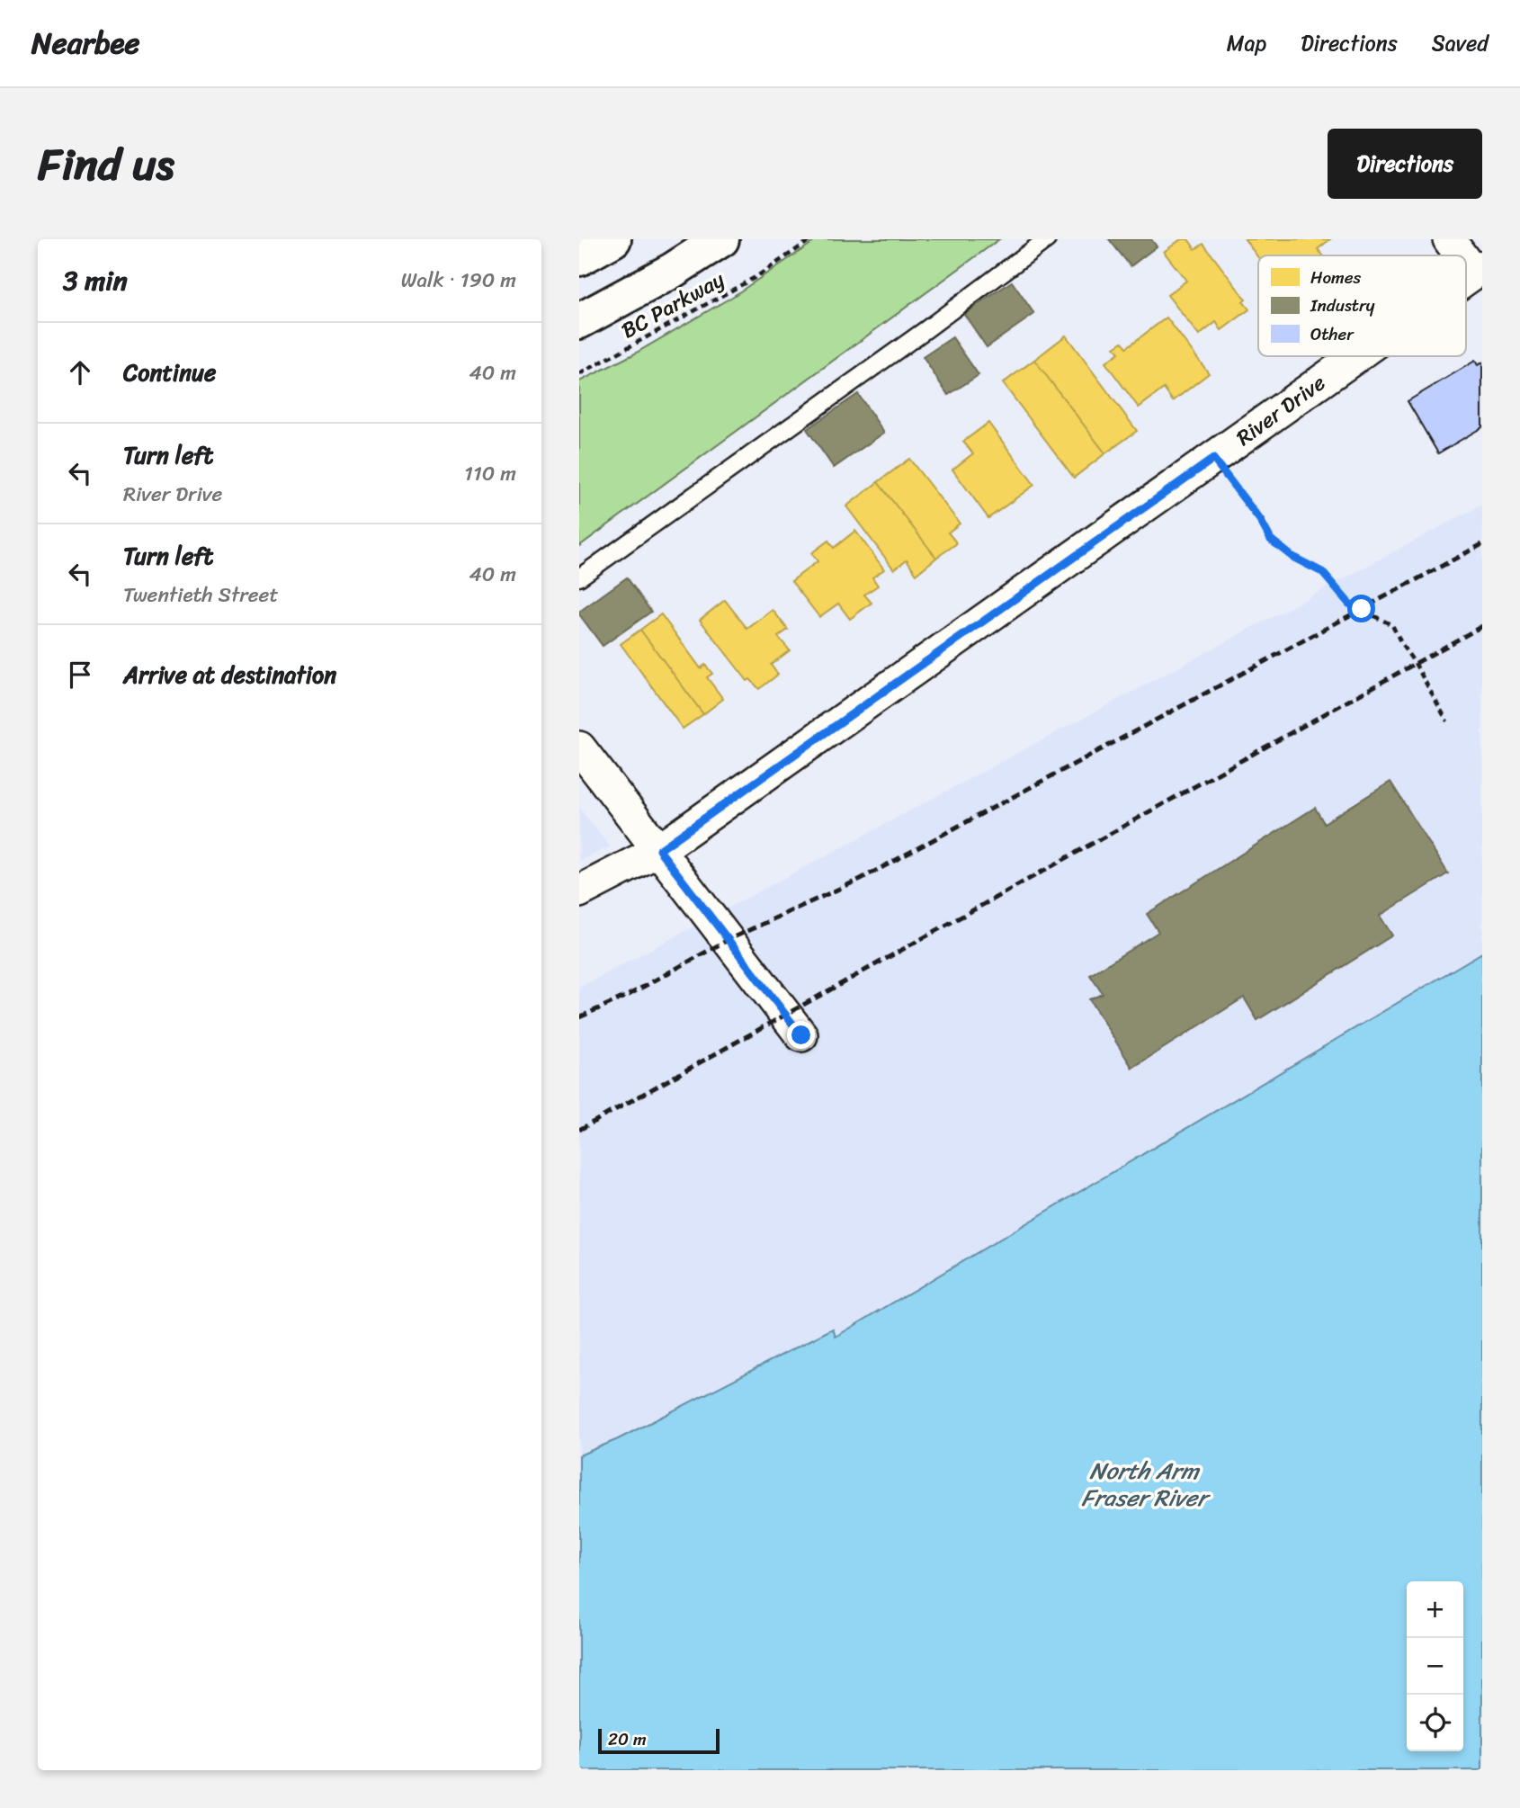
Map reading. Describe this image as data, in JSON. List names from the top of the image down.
{
  "streets": {
    "street": ["River Drive"],
    "path": ["BC Parkway"]
  },
  "water": ["North Arm Fraser River"],
  "legend": ["Homes", "Industry", "Other"],
  "scale_bar": "20 m",
  "page": {
    "header": "Nearbee",
    "nav": ["Map", "Directions", "Saved"],
    "title": "Find us",
    "buttons": "Directions",
    "heading": ["3 min", "Walk · 190 m"],
    "list": [
      ["Continue", "40 m"],
      ["Turn left", "River Drive", "110 m"],
      ["Turn left", "Twentieth Street", "40 m"],
      "Arrive at destination"
    ],
    "map_buttons": ["+", "−"],
    "scale": "20 m"
  }
}
